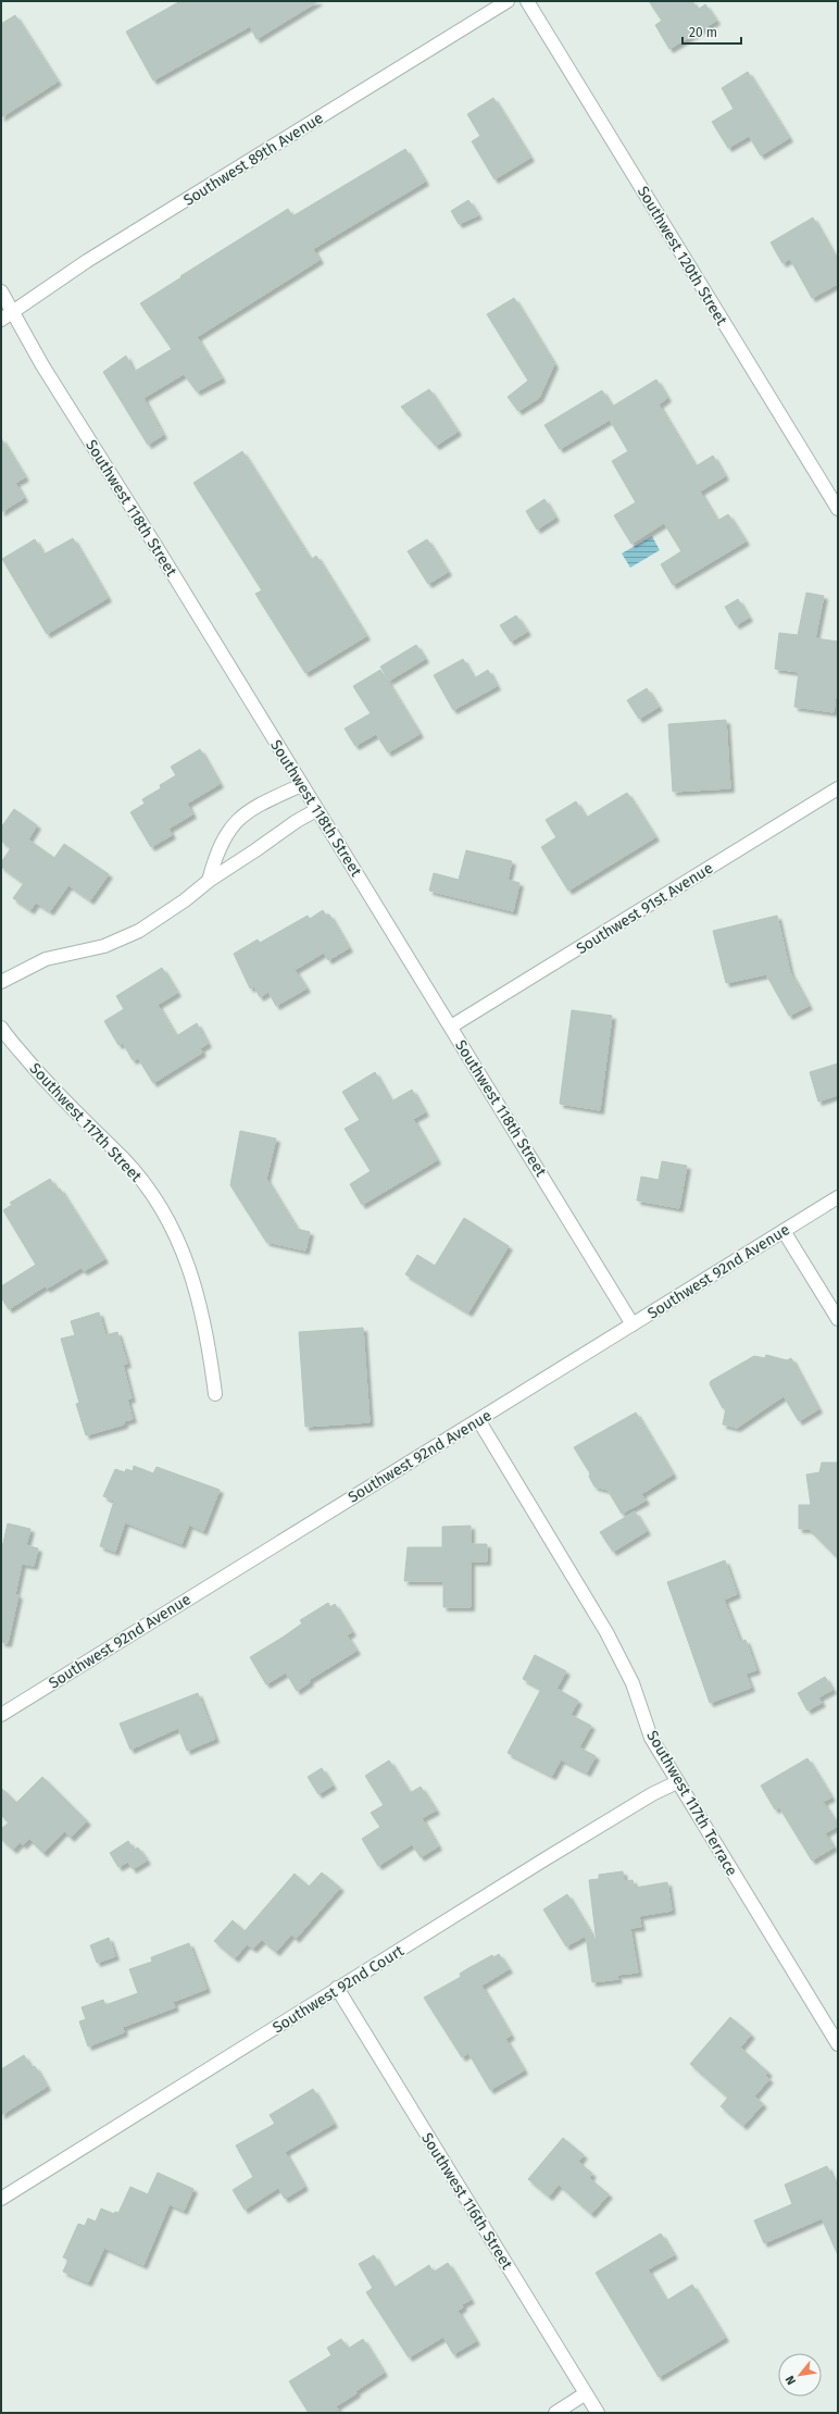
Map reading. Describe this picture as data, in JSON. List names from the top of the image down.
{
  "streets": {
    "street": [
      "Southwest 89th Avenue",
      "Southwest 120th Street",
      "Southwest 118th Street",
      "Southwest 91st Avenue",
      "Southwest 117th Street",
      "Southwest 92nd Avenue",
      "Southwest 117th Terrace",
      "Southwest 92nd Court",
      "Southwest 116th Street"
    ]
  },
  "crossings": [
    ["Southwest 89th Avenue", "Southwest 118th Street"],
    ["Southwest 118th Street", "Southwest 91st Avenue"],
    ["Southwest 118th Street", "Southwest 92nd Avenue"],
    ["Southwest 92nd Avenue", "Southwest 117th Terrace"],
    ["Southwest 117th Terrace", "Southwest 92nd Court"],
    ["Southwest 92nd Court", "Southwest 116th Street"]
  ],
  "scale_bar": "20 m",
  "north": "bottom left"
}
